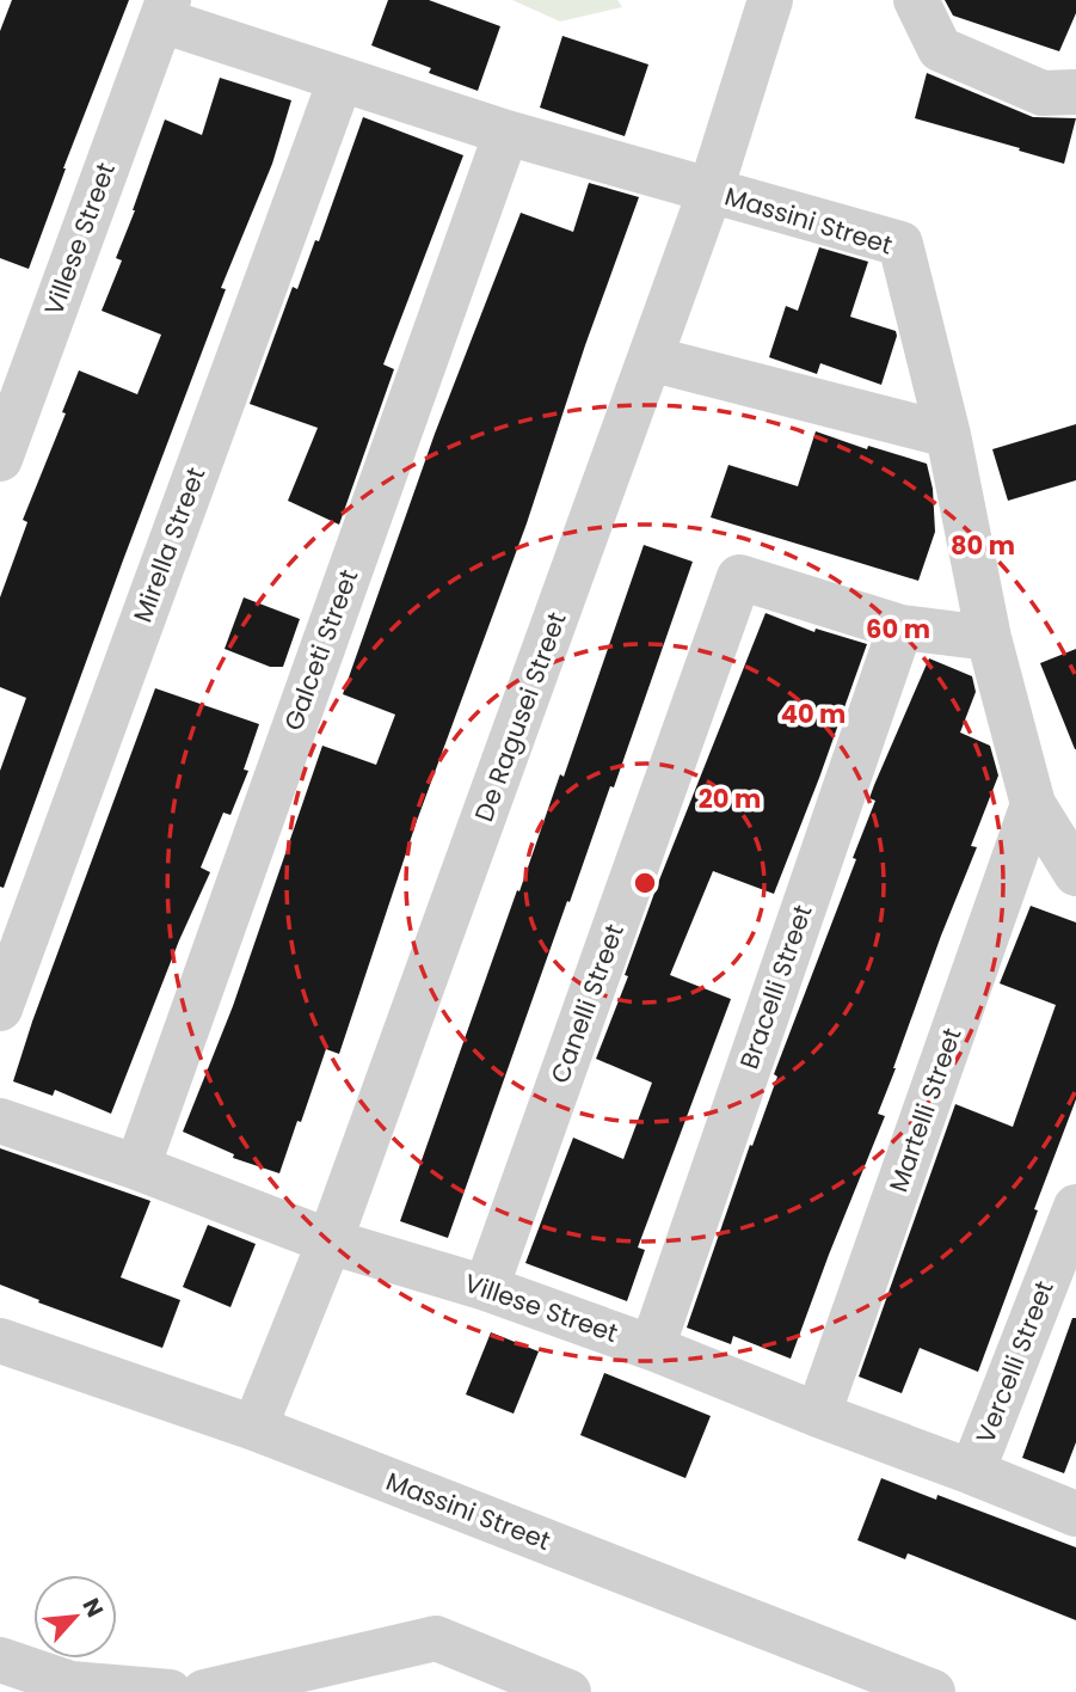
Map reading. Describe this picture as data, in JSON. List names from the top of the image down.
{
  "streets": {
    "street": [
      "Massini Street",
      "Villese Street",
      "Mirella Street",
      "Galceti Street",
      "De Ragusei Street",
      "Bracelli Street",
      "Canelli Street",
      "Martelli Street",
      "Vercelli Street"
    ]
  },
  "crossings": [
    ["Massini Street", "Villese Street"],
    ["Massini Street", "Mirella Street"],
    ["Massini Street", "Galceti Street"],
    ["Massini Street", "De Ragusei Street"],
    ["Massini Street", "Martelli Street"],
    ["Villese Street", "Galceti Street"],
    ["Villese Street", "De Ragusei Street"],
    ["Villese Street", "Bracelli Street"],
    ["Villese Street", "Canelli Street"],
    ["Villese Street", "Martelli Street"],
    ["Villese Street", "Vercelli Street"],
    ["Bracelli Street", "Canelli Street"]
  ],
  "north": "top right",
  "rings": [
    "80 m",
    "60 m",
    "40 m",
    "20 m"
  ]
}
